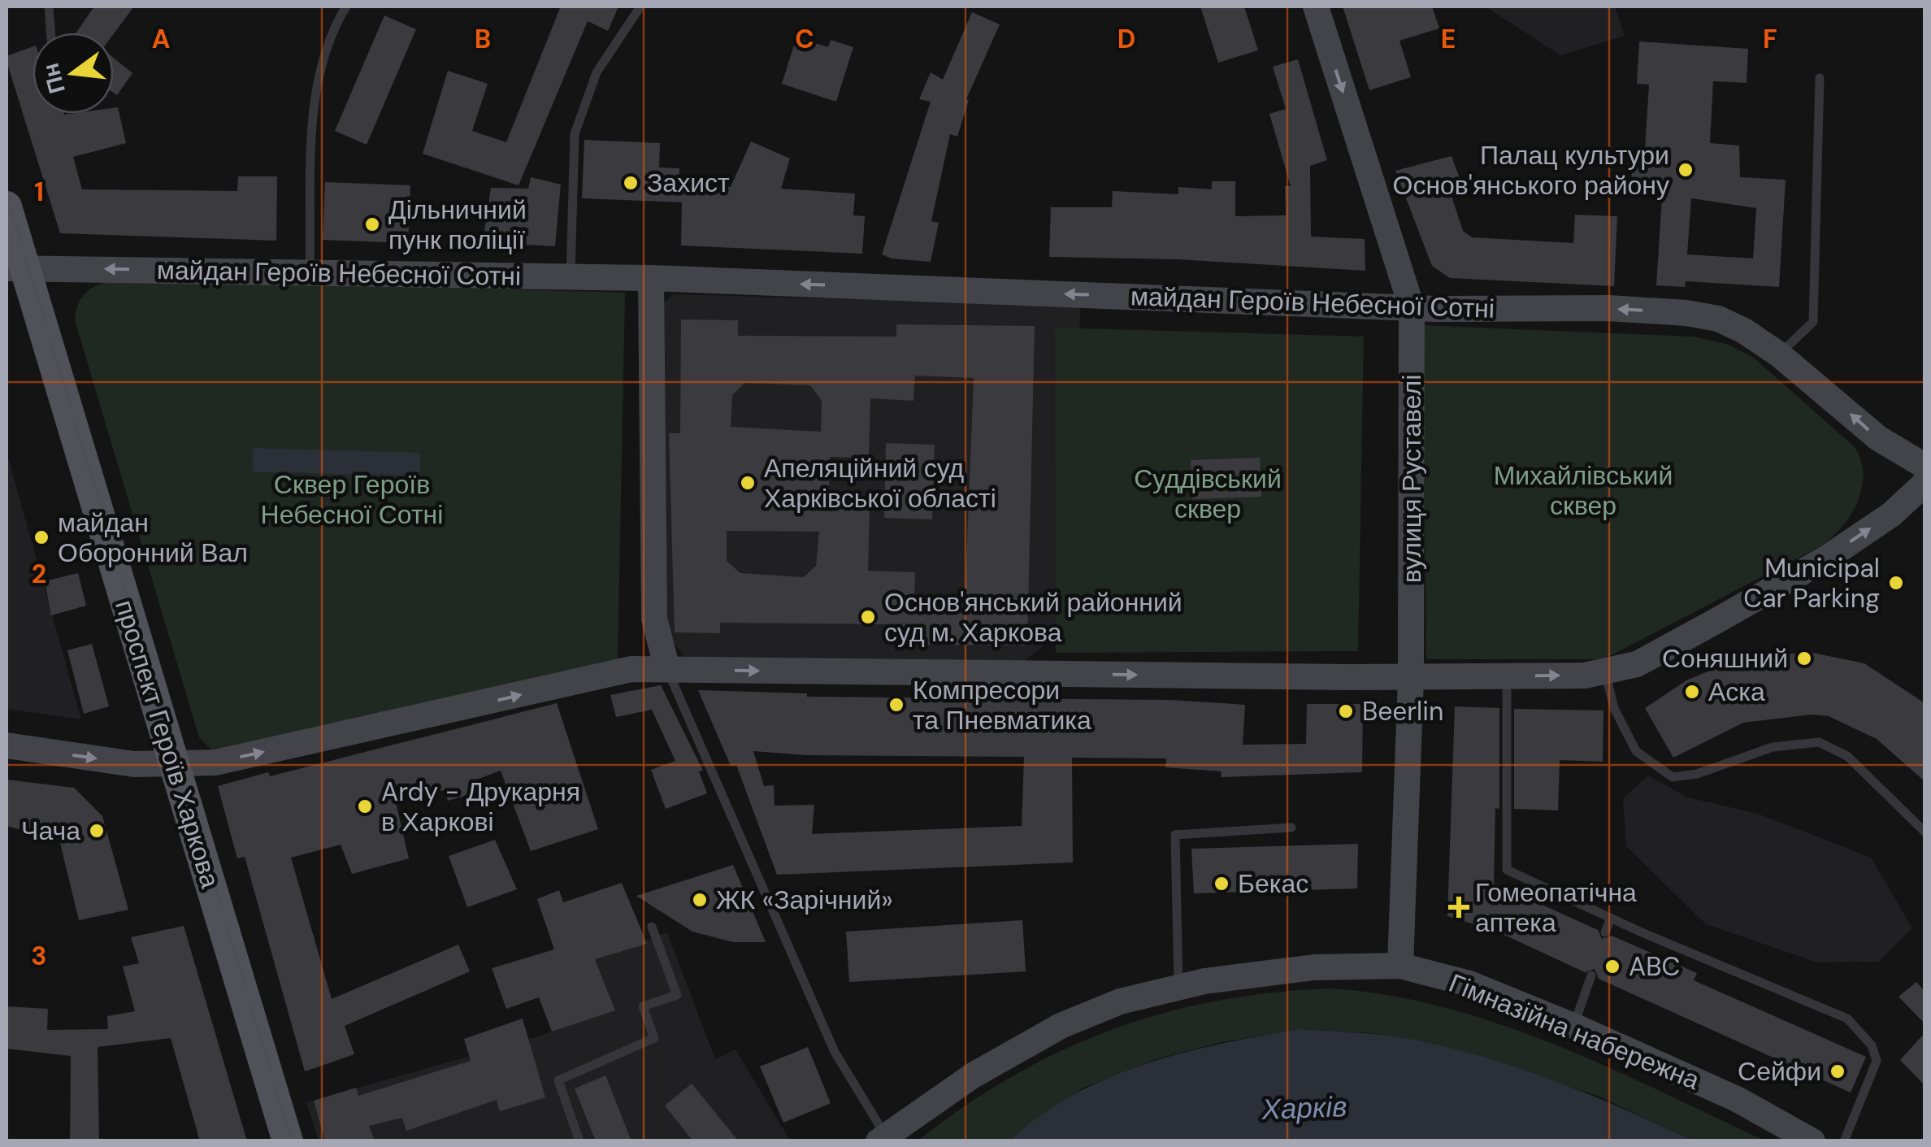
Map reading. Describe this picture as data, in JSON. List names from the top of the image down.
{
  "streets": {
    "main road": [
      "майдан Героїв Небесної Сотні",
      "вулиця Руставелі",
      "проспект Героїв Харкова",
      "Гімназійна набережна"
    ]
  },
  "crossings": [
    ["майдан Героїв Небесної Сотні", "вулиця Руставелі"],
    ["майдан Героїв Небесної Сотні", "проспект Героїв Харкова"],
    ["вулиця Руставелі", "Гімназійна набережна"]
  ],
  "one_way": ["майдан Героїв Небесної Сотні"],
  "water": ["Харків"],
  "parks": ["Михайлівський сквер", "Суддівський сквер", "Сквер Героїв Небесної Сотні"],
  "places": {
    "other": [
      "Палац культури Основ'янського району",
      "Захист",
      "Дільничний пунк поліції",
      "Апеляційний суд Харківської області",
      "майдан Оборонний Вал",
      "Municipal Car Parking",
      "Основ'янський районний суд м. Харкова",
      "Соняшний",
      "Аска",
      "Компресори та Пневматика",
      "Beеrlin",
      "Ardy - Друкарня в Харкові",
      "Чача",
      "Бекас",
      "ЖК «Зарічний»",
      "ABC",
      "Сейфи"
    ],
    "health": ["Гомеопатічна аптека"]
  },
  "north": "left",
  "grid": {
    "columns": [
      "A",
      "B",
      "C",
      "D",
      "E",
      "F"
    ],
    "rows": ["1", "2", "3"]
  }
}
